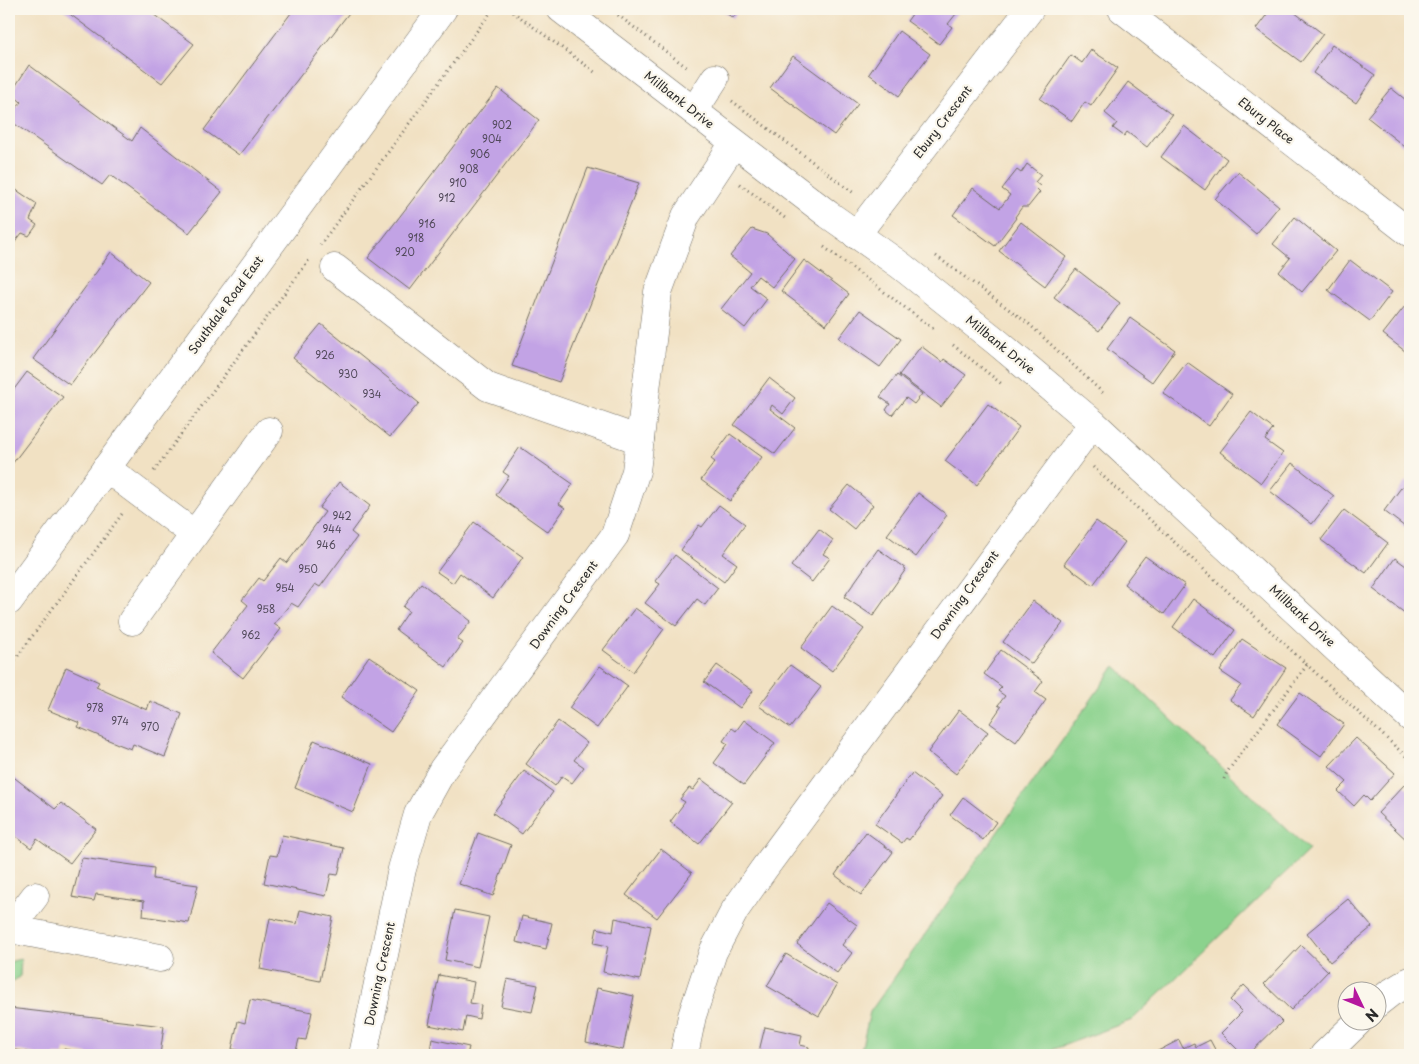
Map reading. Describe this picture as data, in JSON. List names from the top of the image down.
{
  "streets": {
    "street": [
      "Millbank Drive",
      "Ebury Place",
      "Ebury Crescent",
      "Southdale Road East",
      "Downing Crescent"
    ]
  },
  "crossings": [
    ["Millbank Drive", "Ebury Crescent"],
    ["Millbank Drive", "Downing Crescent"]
  ],
  "house_numbers": [
    "902",
    "904",
    "906",
    "908",
    "910",
    "912",
    "916",
    "918",
    "920",
    "926",
    "930",
    "934",
    "942",
    "944",
    "946",
    "950",
    "954",
    "958",
    "962",
    "978",
    "974",
    "970"
  ],
  "north": "bottom right"
}
